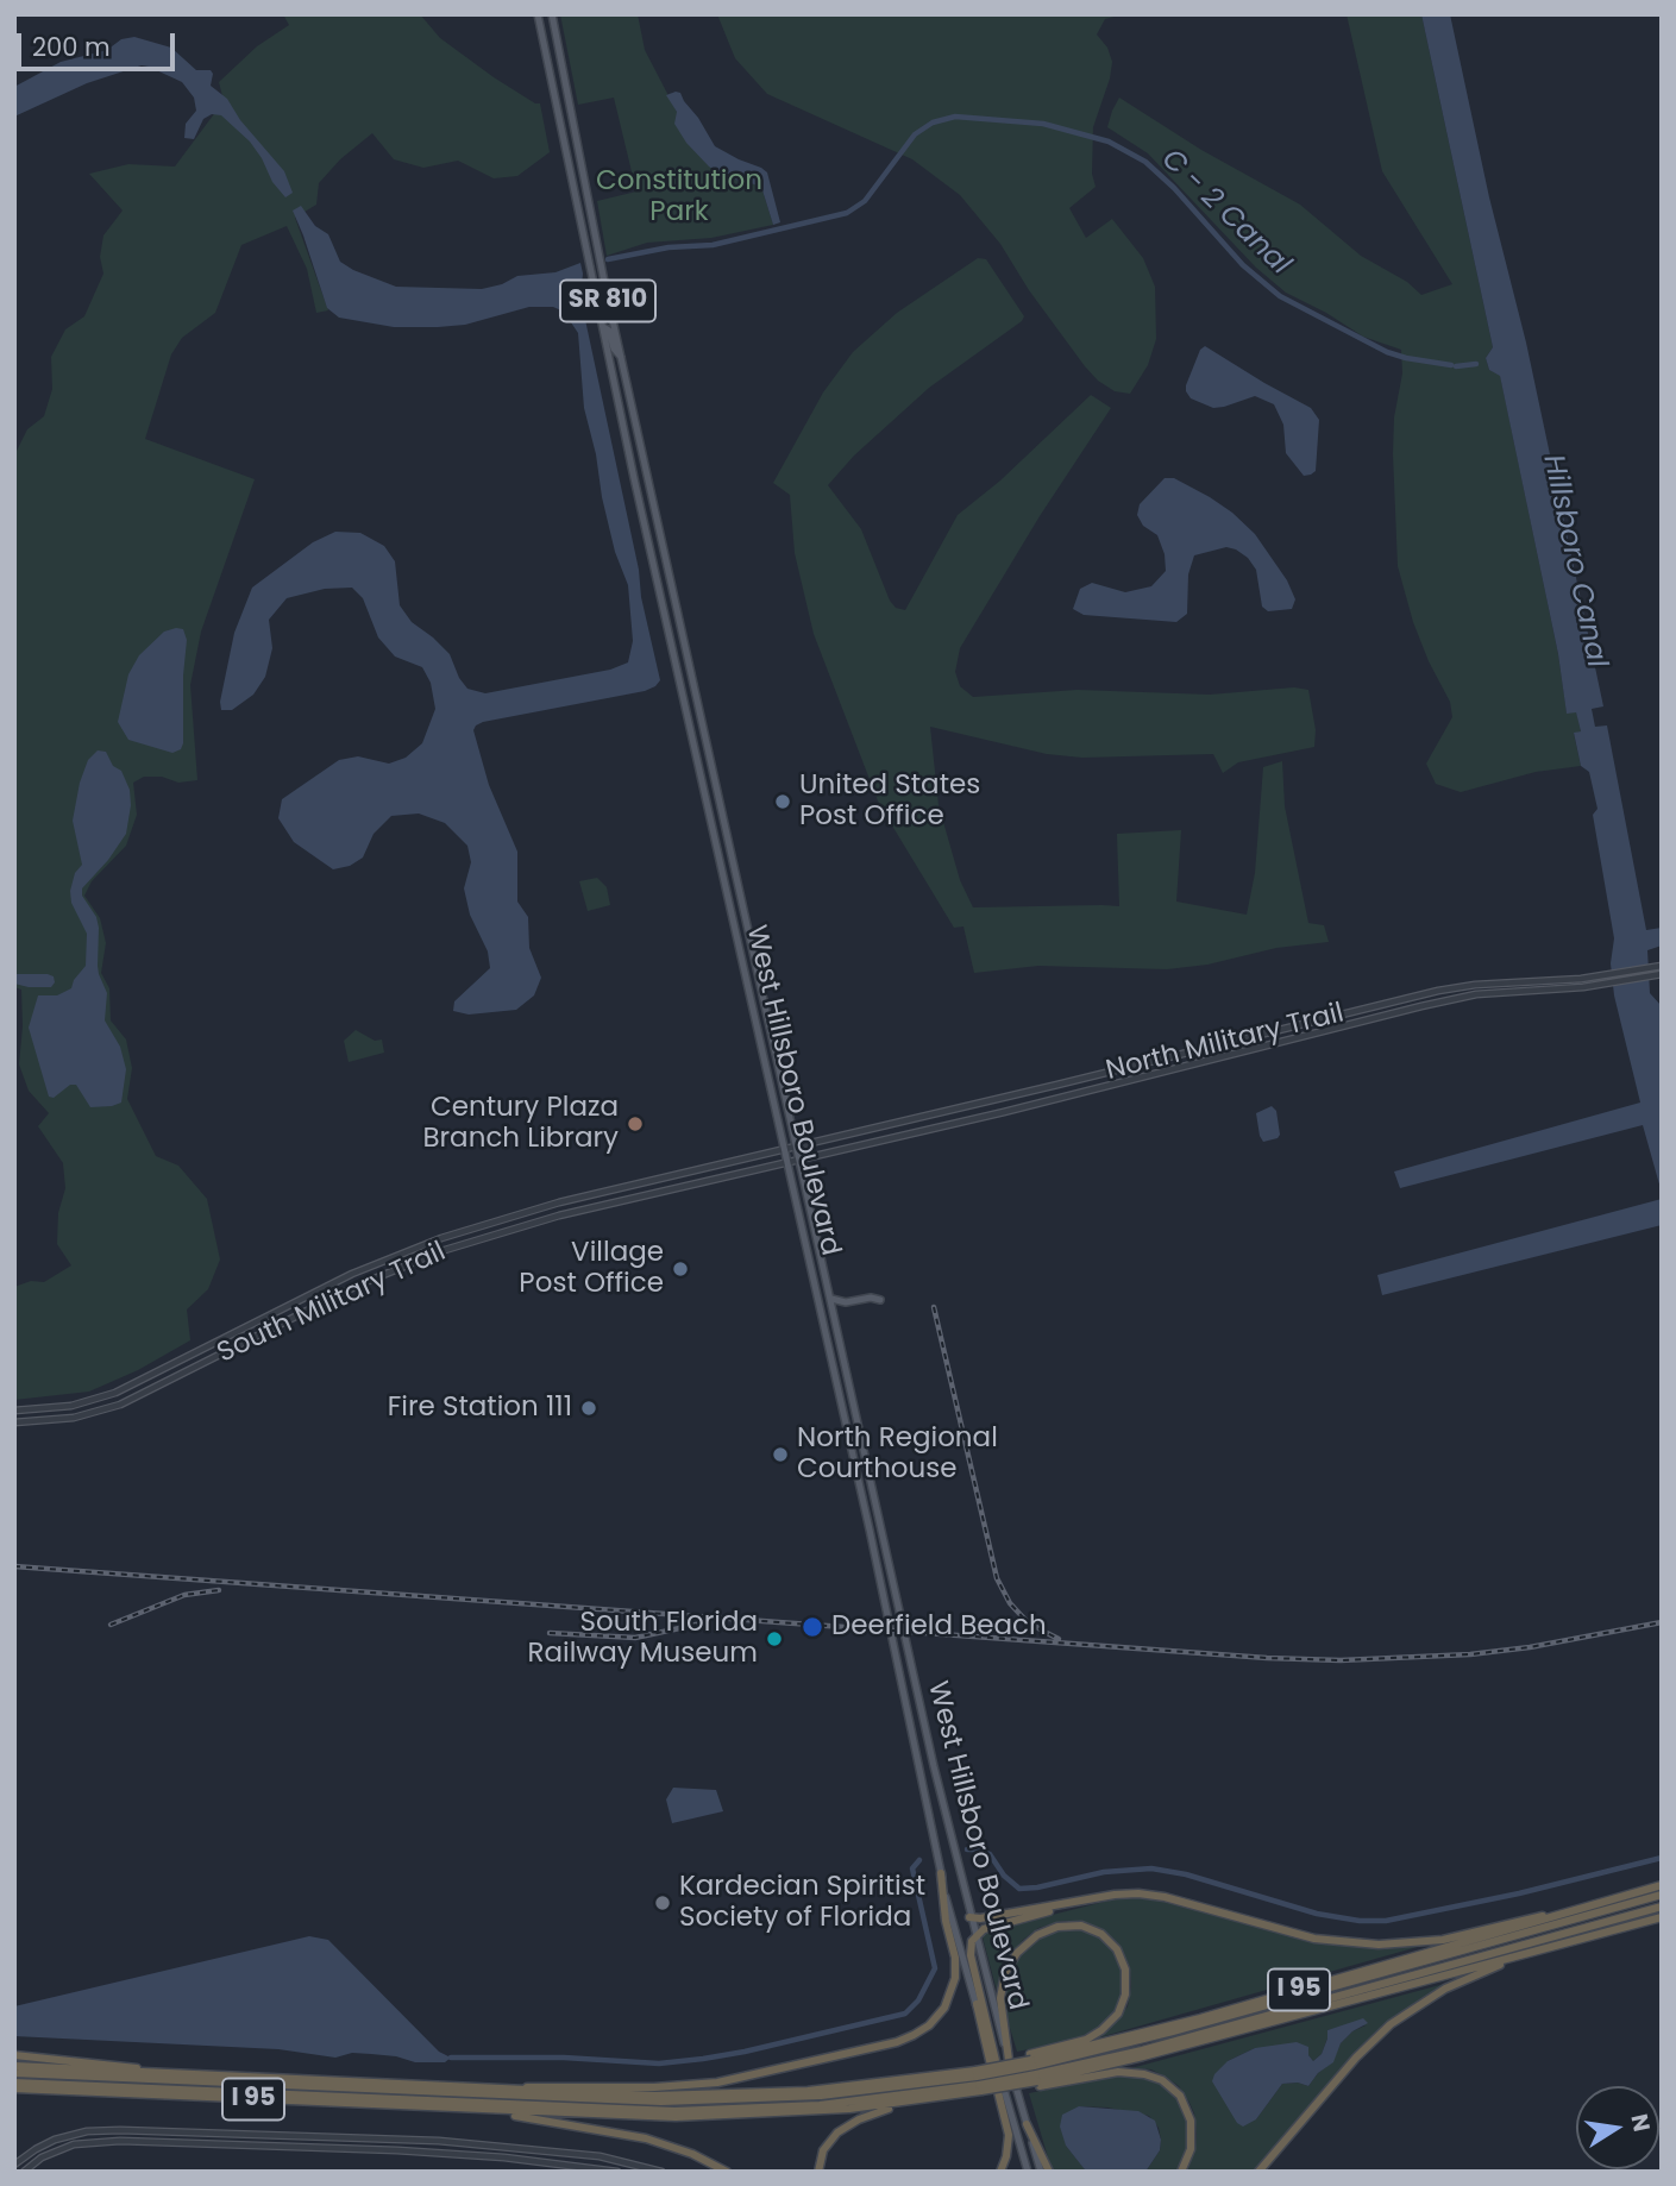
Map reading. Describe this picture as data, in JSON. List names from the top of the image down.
{
  "streets": {
    "highway": ["I 95"],
    "main road": ["SR 810", "West Hillsboro Boulevard"],
    "street": ["North Military Trail", "South Military Trail"]
  },
  "crossings": [
    ["North Military Trail", "West Hillsboro Boulevard"],
    ["North Military Trail", "South Military Trail"],
    ["West Hillsboro Boulevard", "South Military Trail"],
    ["West Hillsboro Boulevard", "I 95"]
  ],
  "water": ["C - 2 Canal", "Hillsboro Canal"],
  "parks": ["Constitution Park"],
  "places": [
    "United States Post Office",
    "Century Plaza Branch Library",
    "Village Post Office",
    "Fire Station 111",
    "North Regional Courthouse",
    "Deerfield Beach",
    "South Florida Railway Museum",
    "Kardecian Spiritist Society of Florida"
  ],
  "scale_bar": "200 m",
  "north": "right"
}
